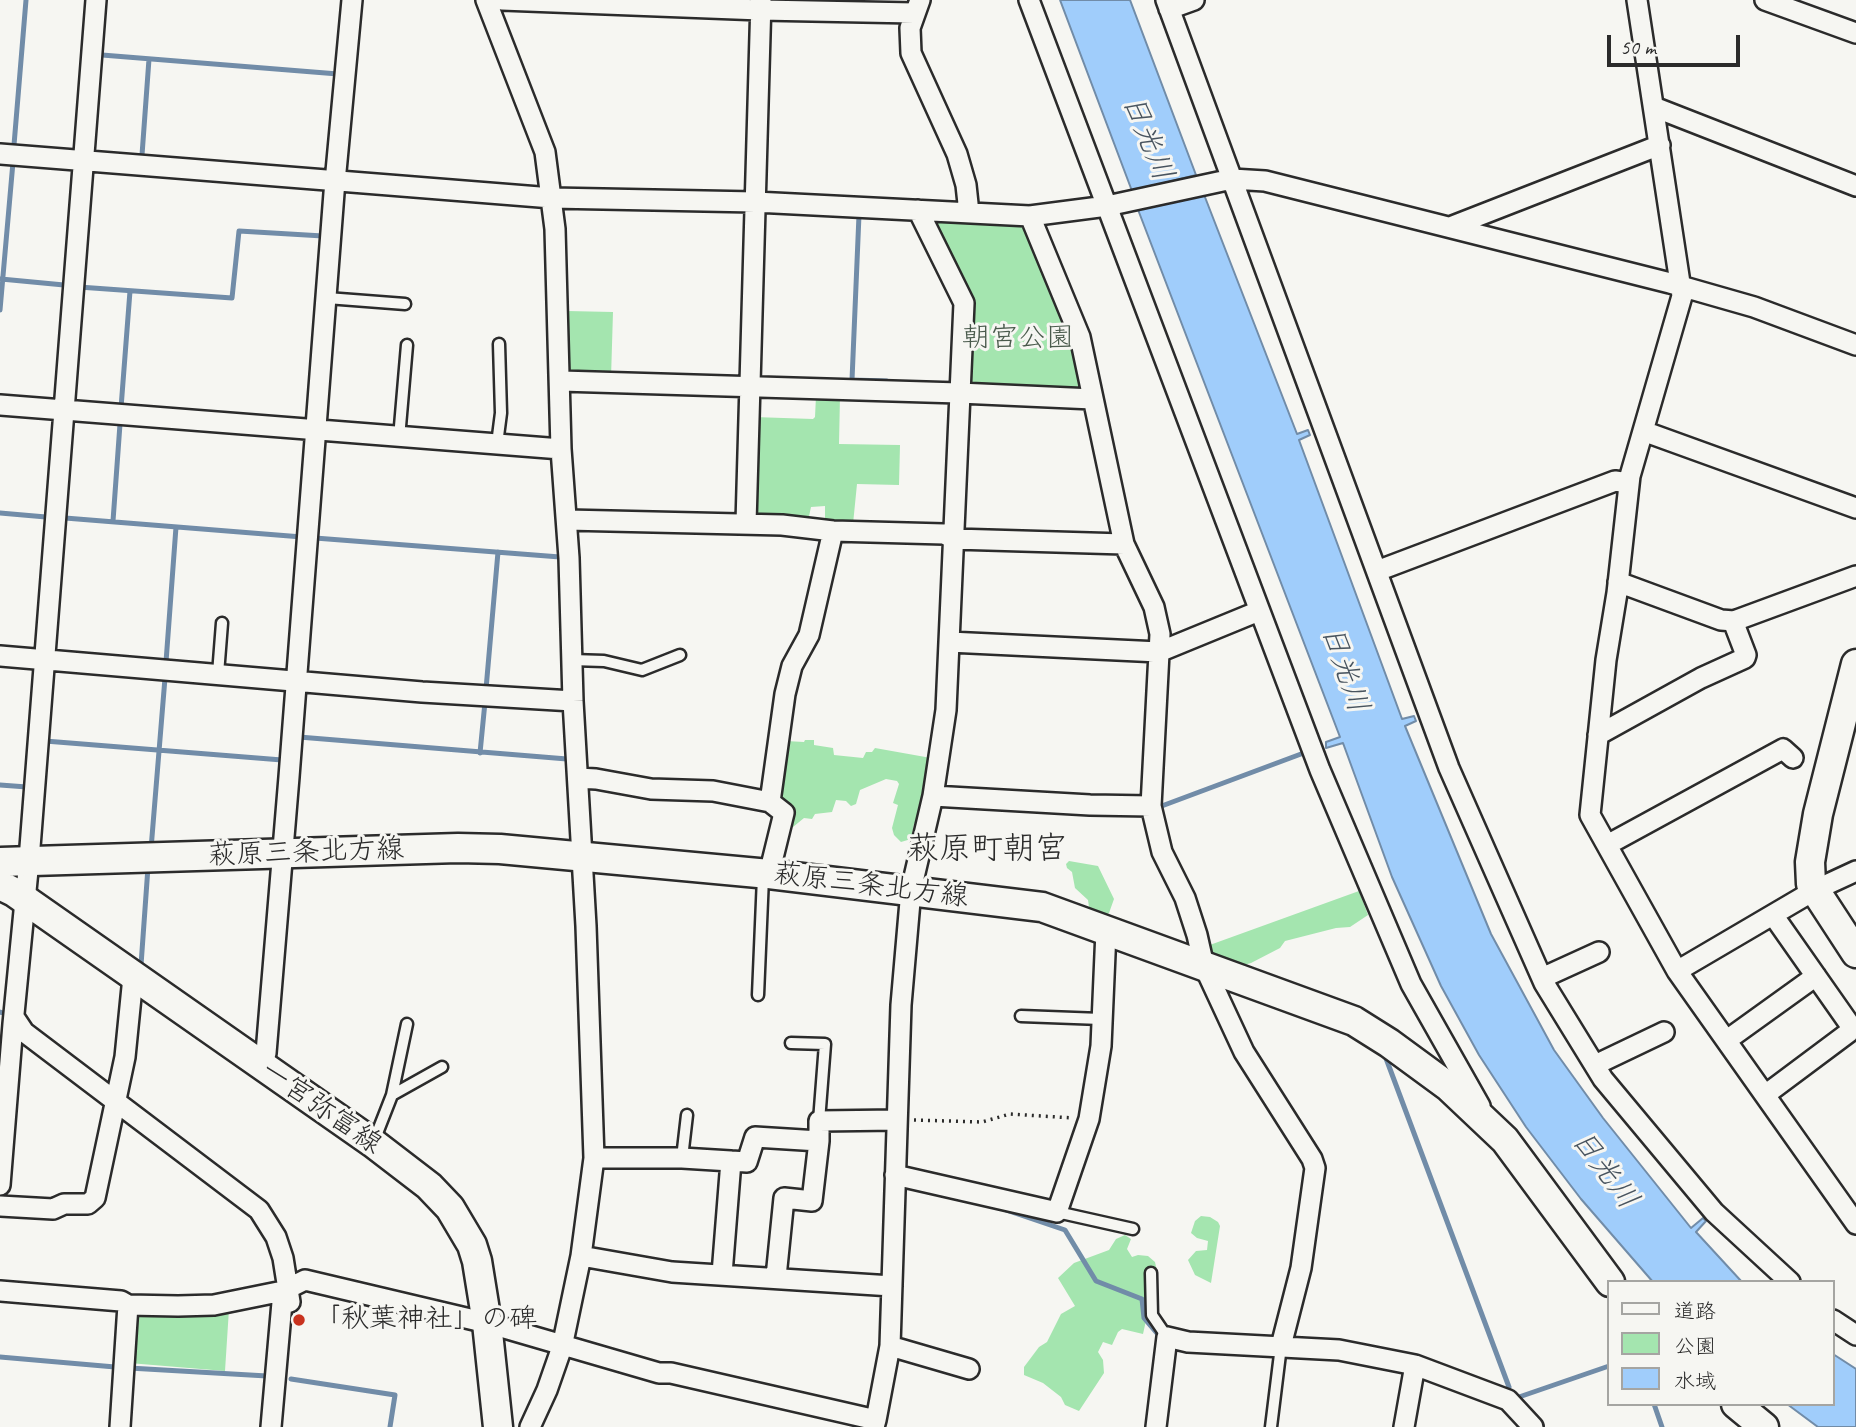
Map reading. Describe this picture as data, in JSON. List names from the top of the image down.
{
  "streets": {
    "main road": ["萩原三条北方線", "一宮弥富線"]
  },
  "districts": ["萩原町朝宮"],
  "water": ["日光川"],
  "parks": ["朝宮公園"],
  "places": ["「秋葉神社」の碑"],
  "legend": ["道路", "公園", "水域"],
  "scale_bar": "50 m"
}
